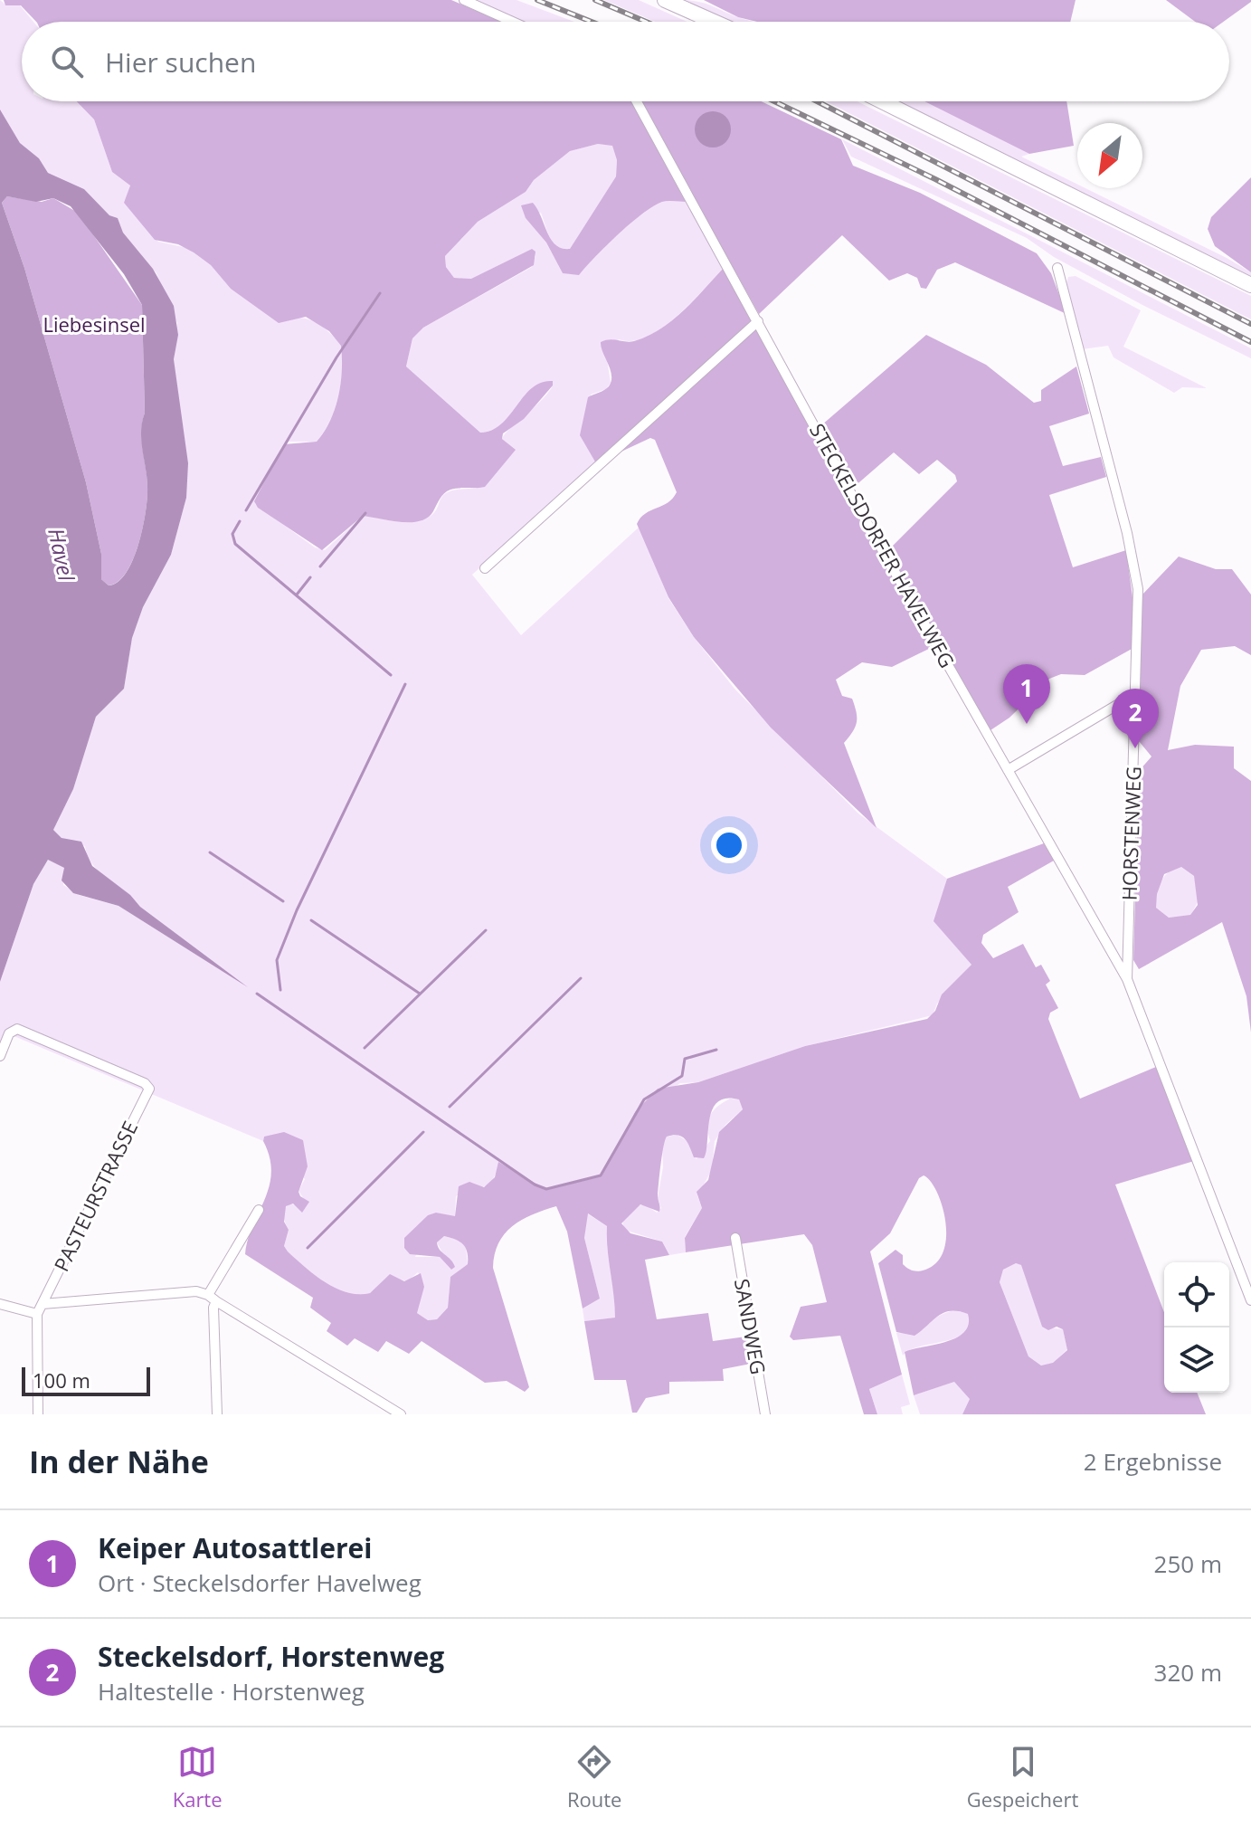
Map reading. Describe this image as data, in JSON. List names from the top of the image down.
{
  "streets": {
    "street": [
      "STECKELSDORFER HAVELWEG",
      "HORSTENWEG",
      "PASTEURSTRASSE",
      "SANDWEG"
    ]
  },
  "crossings": [
    ["STECKELSDORFER HAVELWEG", "HORSTENWEG"]
  ],
  "water": ["Havel"],
  "parks": ["Liebesinsel"],
  "scale_bar": "100 m",
  "north": "bottom left",
  "page": {
    "search": "Hier suchen",
    "pins": ["1", "2"],
    "scale": "100 m",
    "heading": ["In der Nähe", "2 Ergebnisse"],
    "list": [
      {
        "mark": "1",
        "name": "Keiper Autosattlerei",
        "note": "Ort · Steckelsdorfer Havelweg",
        "value": "250 m"
      },
      {
        "mark": "2",
        "name": "Steckelsdorf, Horstenweg",
        "note": "Haltestelle · Horstenweg",
        "value": "320 m"
      }
    ],
    "nav": ["Karte", "Route", "Gespeichert"]
  }
}
